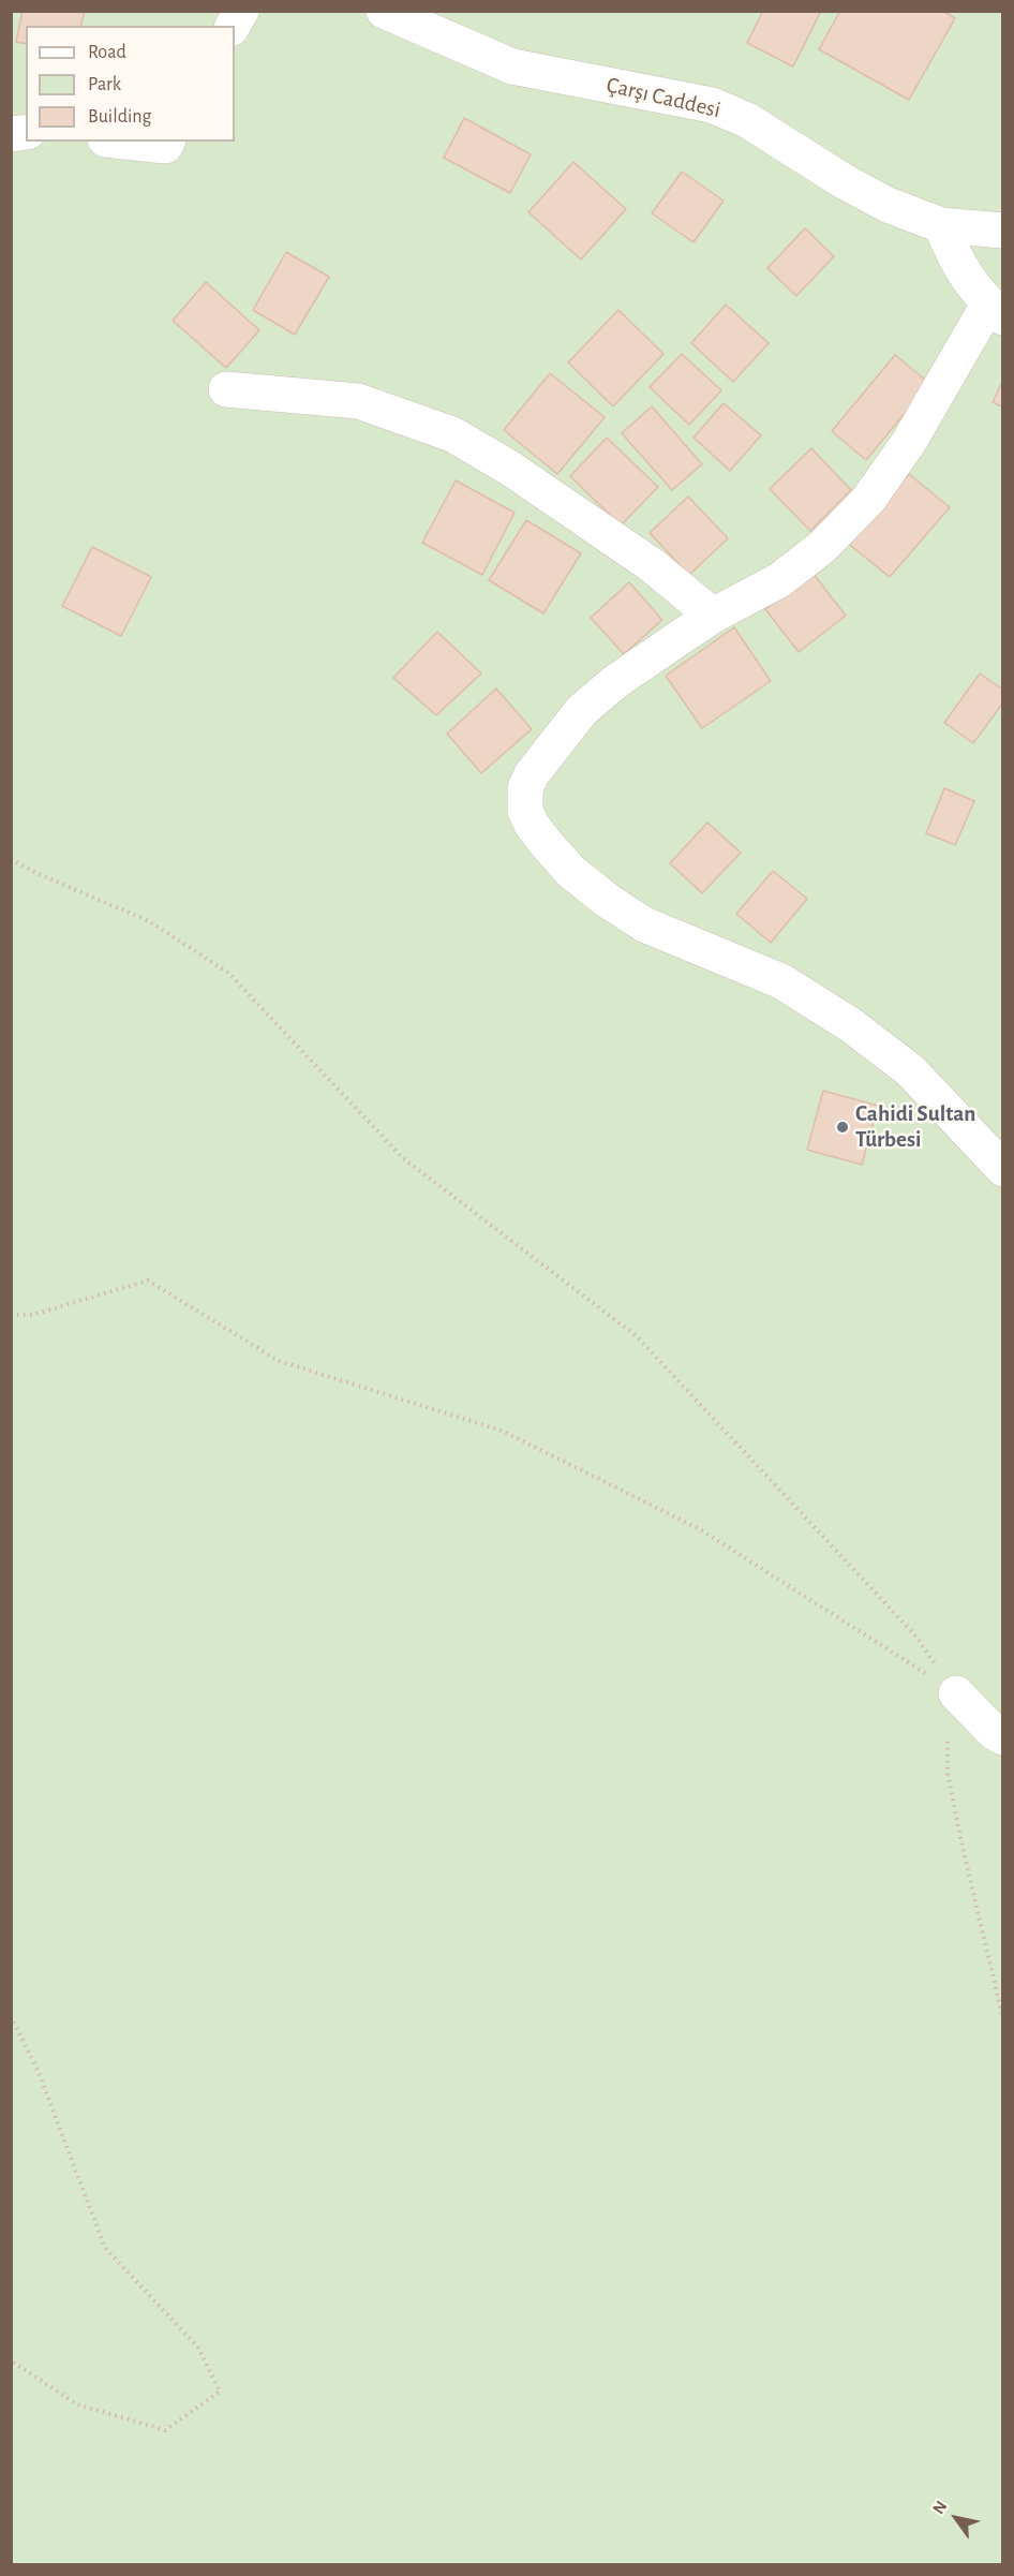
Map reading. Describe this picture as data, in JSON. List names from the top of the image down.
{
  "streets": {
    "street": ["Çarşı Caddesi"]
  },
  "places": ["Cahidi Sultan Türbesi"],
  "legend": ["Road", "Park", "Building"],
  "north": "top left"
}
